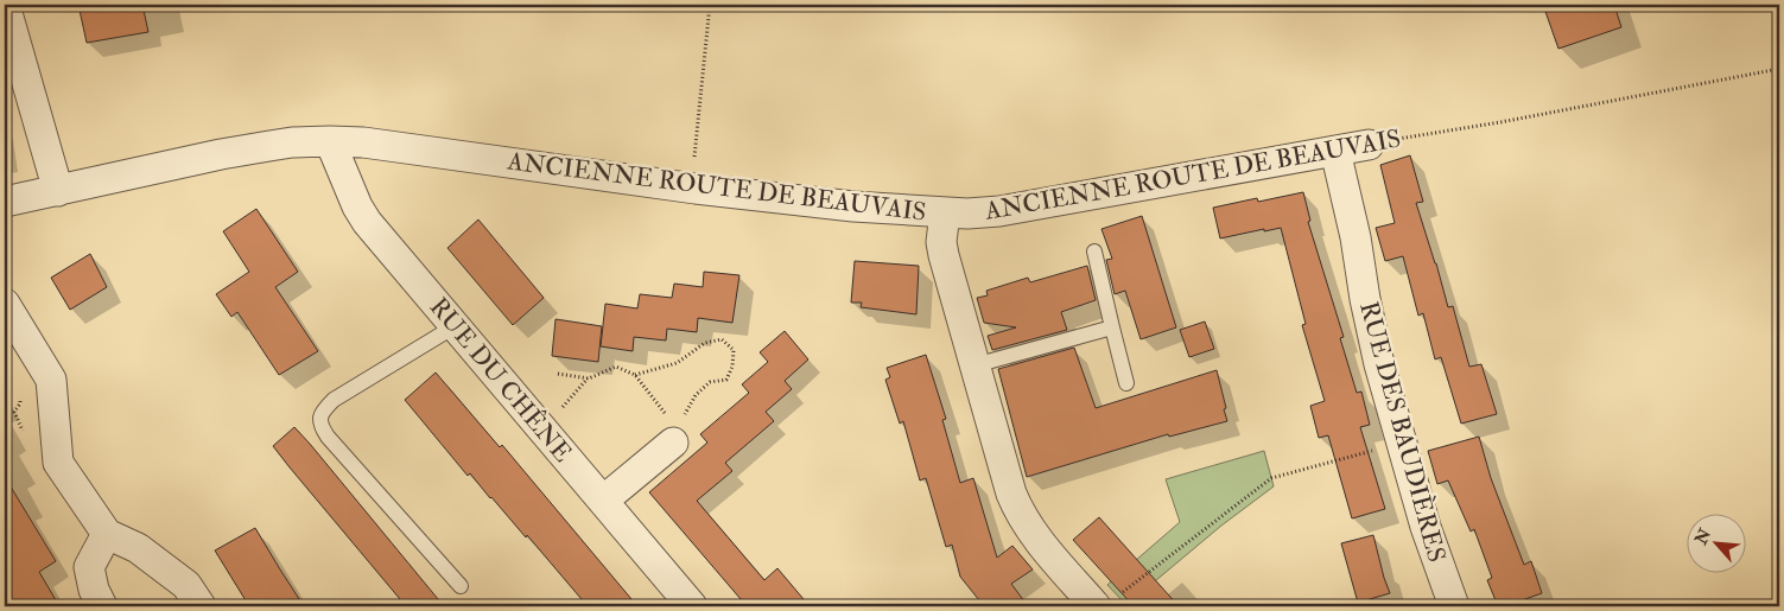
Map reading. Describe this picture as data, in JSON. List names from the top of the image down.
{
  "streets": {
    "street": ["ANCIENNE ROUTE DE BEAUVAIS", "RUE DU CHÊNE", "RUE DES BAUDIÈRES"]
  },
  "crossings": [
    ["ANCIENNE ROUTE DE BEAUVAIS", "RUE DU CHÊNE"],
    ["ANCIENNE ROUTE DE BEAUVAIS", "RUE DES BAUDIÈRES"]
  ],
  "north": "top left"
}
